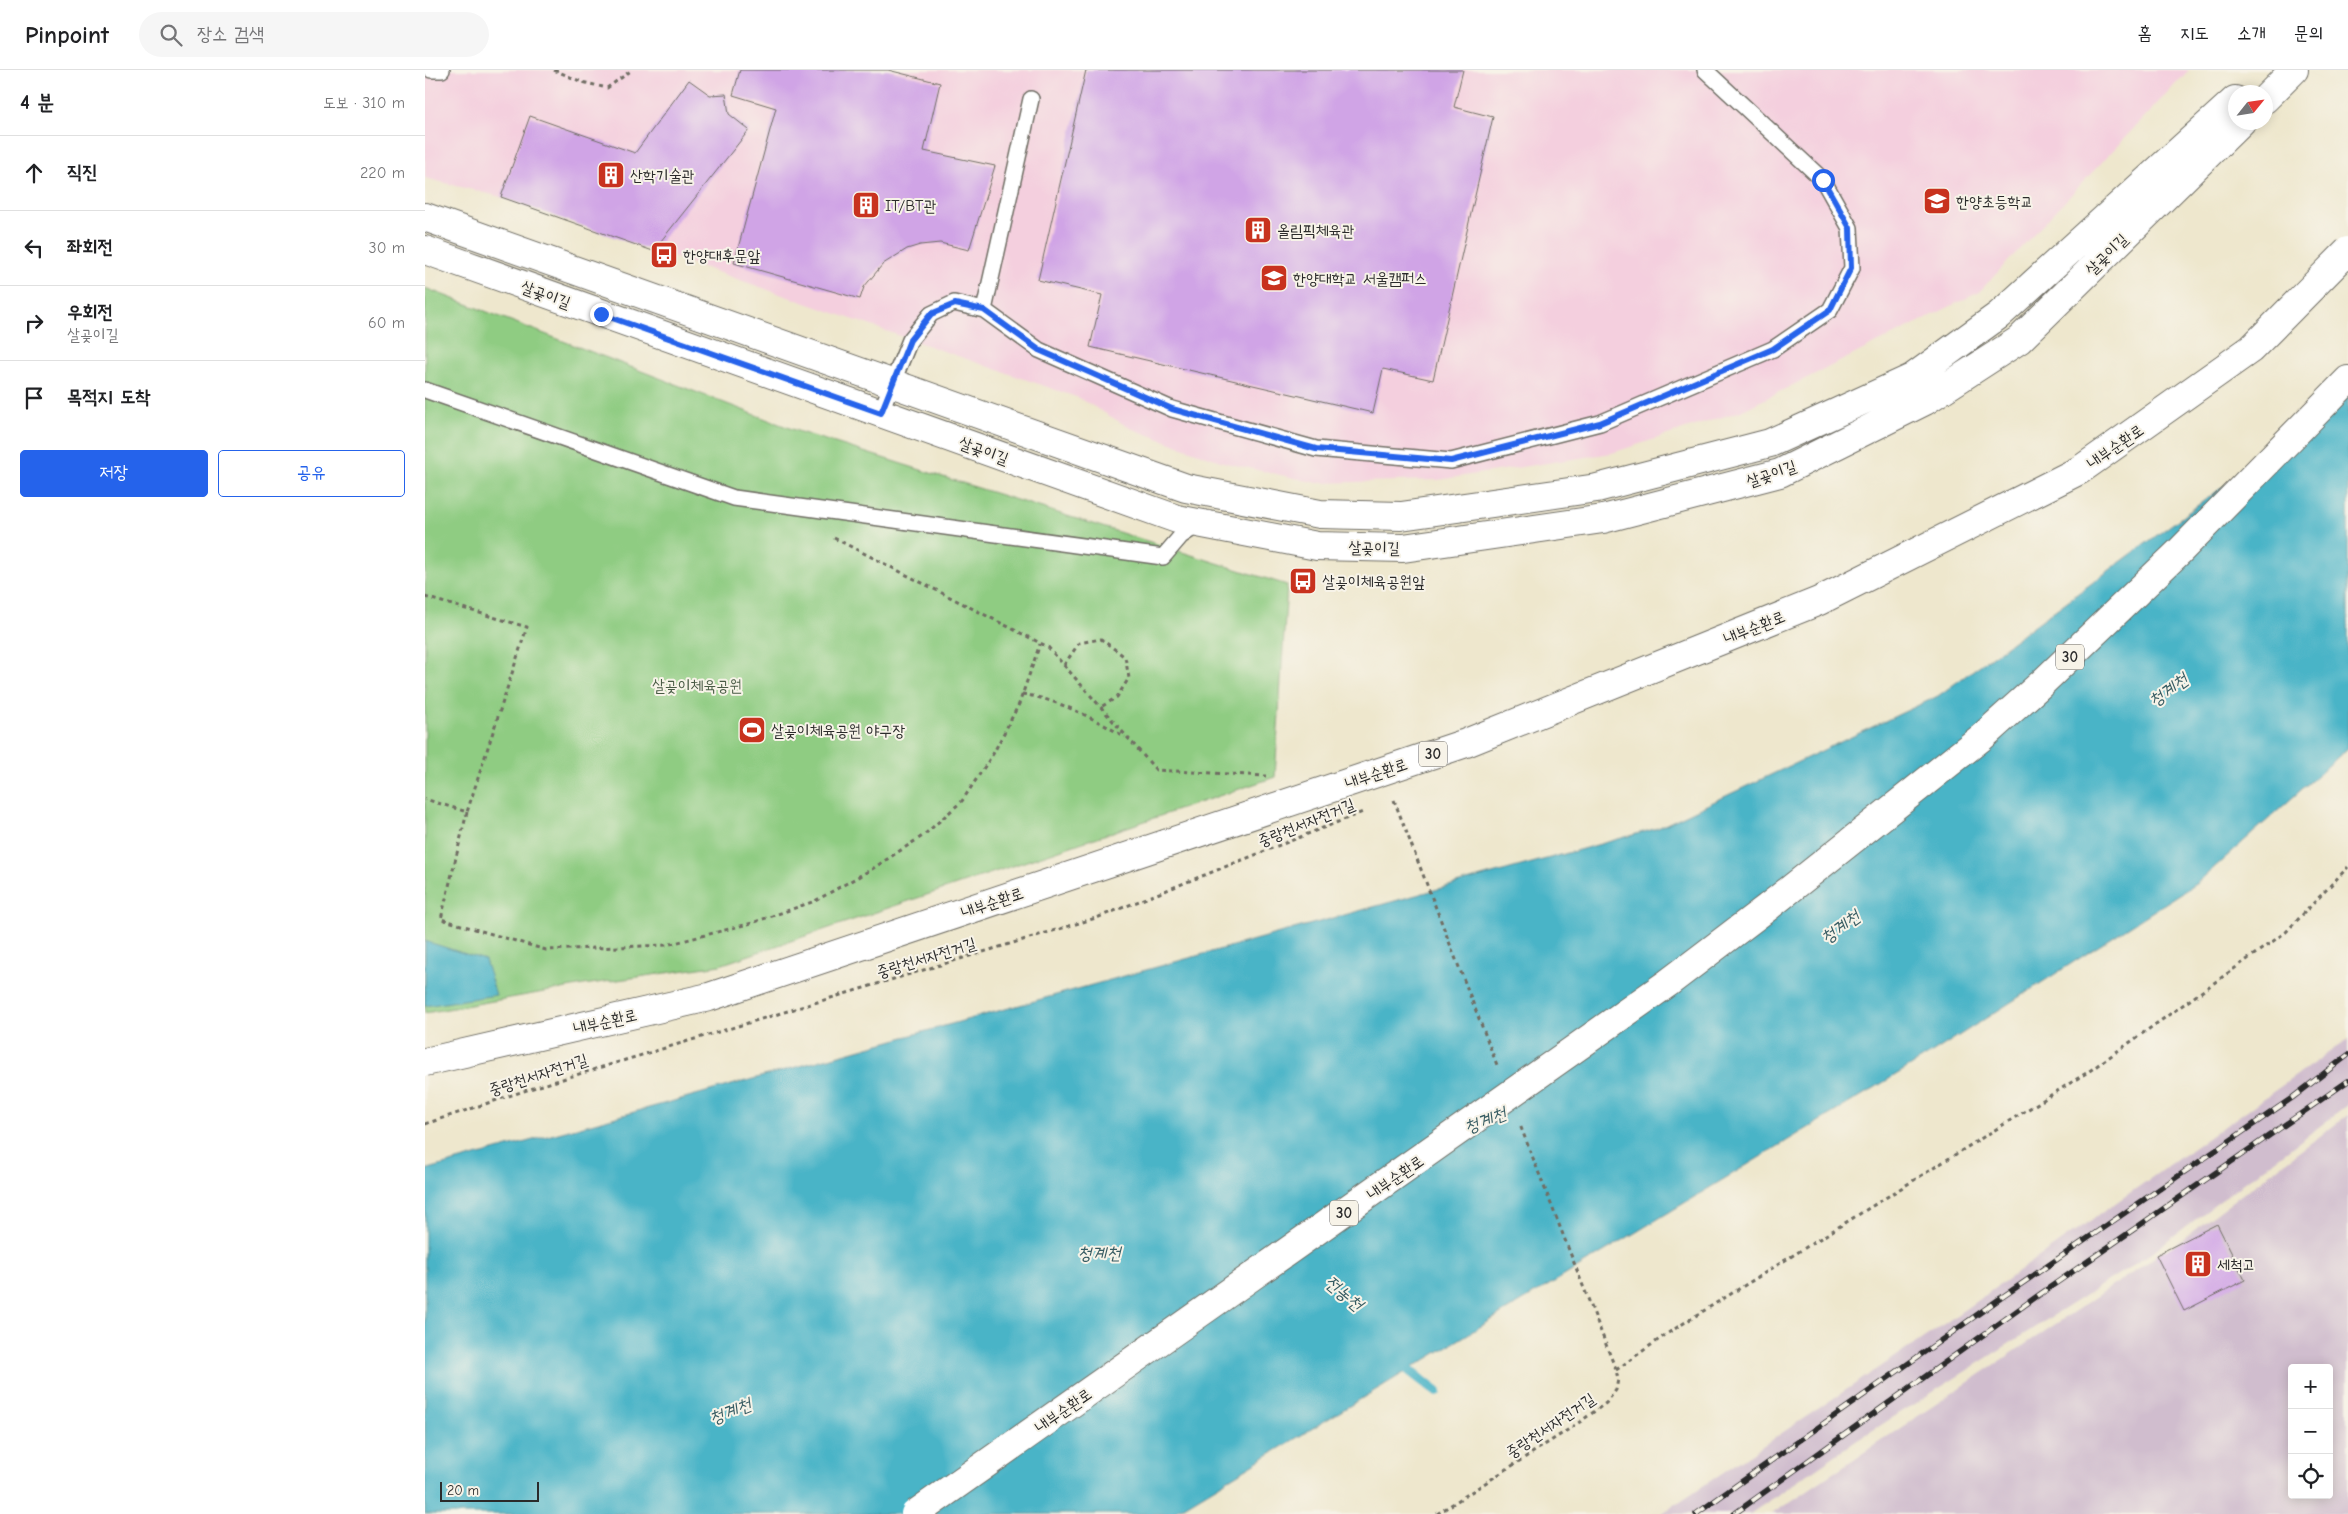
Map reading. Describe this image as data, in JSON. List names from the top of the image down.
{
  "streets": {
    "main road": ["살곶이길", "내부순환로", "30"],
    "path": ["중랑천서자전거길"]
  },
  "water": ["청계천", "전농천"],
  "parks": ["살곶이체육공원"],
  "places": {
    "building": [
      "산학기술관",
      "IT/BT관",
      "올림픽체육관",
      "세척고"
    ],
    "school or university": ["한양초등학교", "한양대학교 서울캠퍼스"],
    "bus stop": ["한양대후문앞", "살곶이체육공원앞"],
    "sports": ["살곶이체육공원 야구장"]
  },
  "scale_bar": "20 m",
  "north": "top right",
  "page": {
    "header": "Pinpoint",
    "search": "장소 검색",
    "nav": [
      "홈",
      "지도",
      "소개",
      "문의"
    ],
    "heading": ["4 분", "도보 · 310 m"],
    "list": [
      ["직진", "220 m"],
      ["좌회전", "30 m"],
      ["우회전", "살곶이길", "60 m"],
      "목적지 도착"
    ],
    "buttons": ["저장", "공유"],
    "map_buttons": ["+", "−"],
    "scale": "20 m"
  }
}
